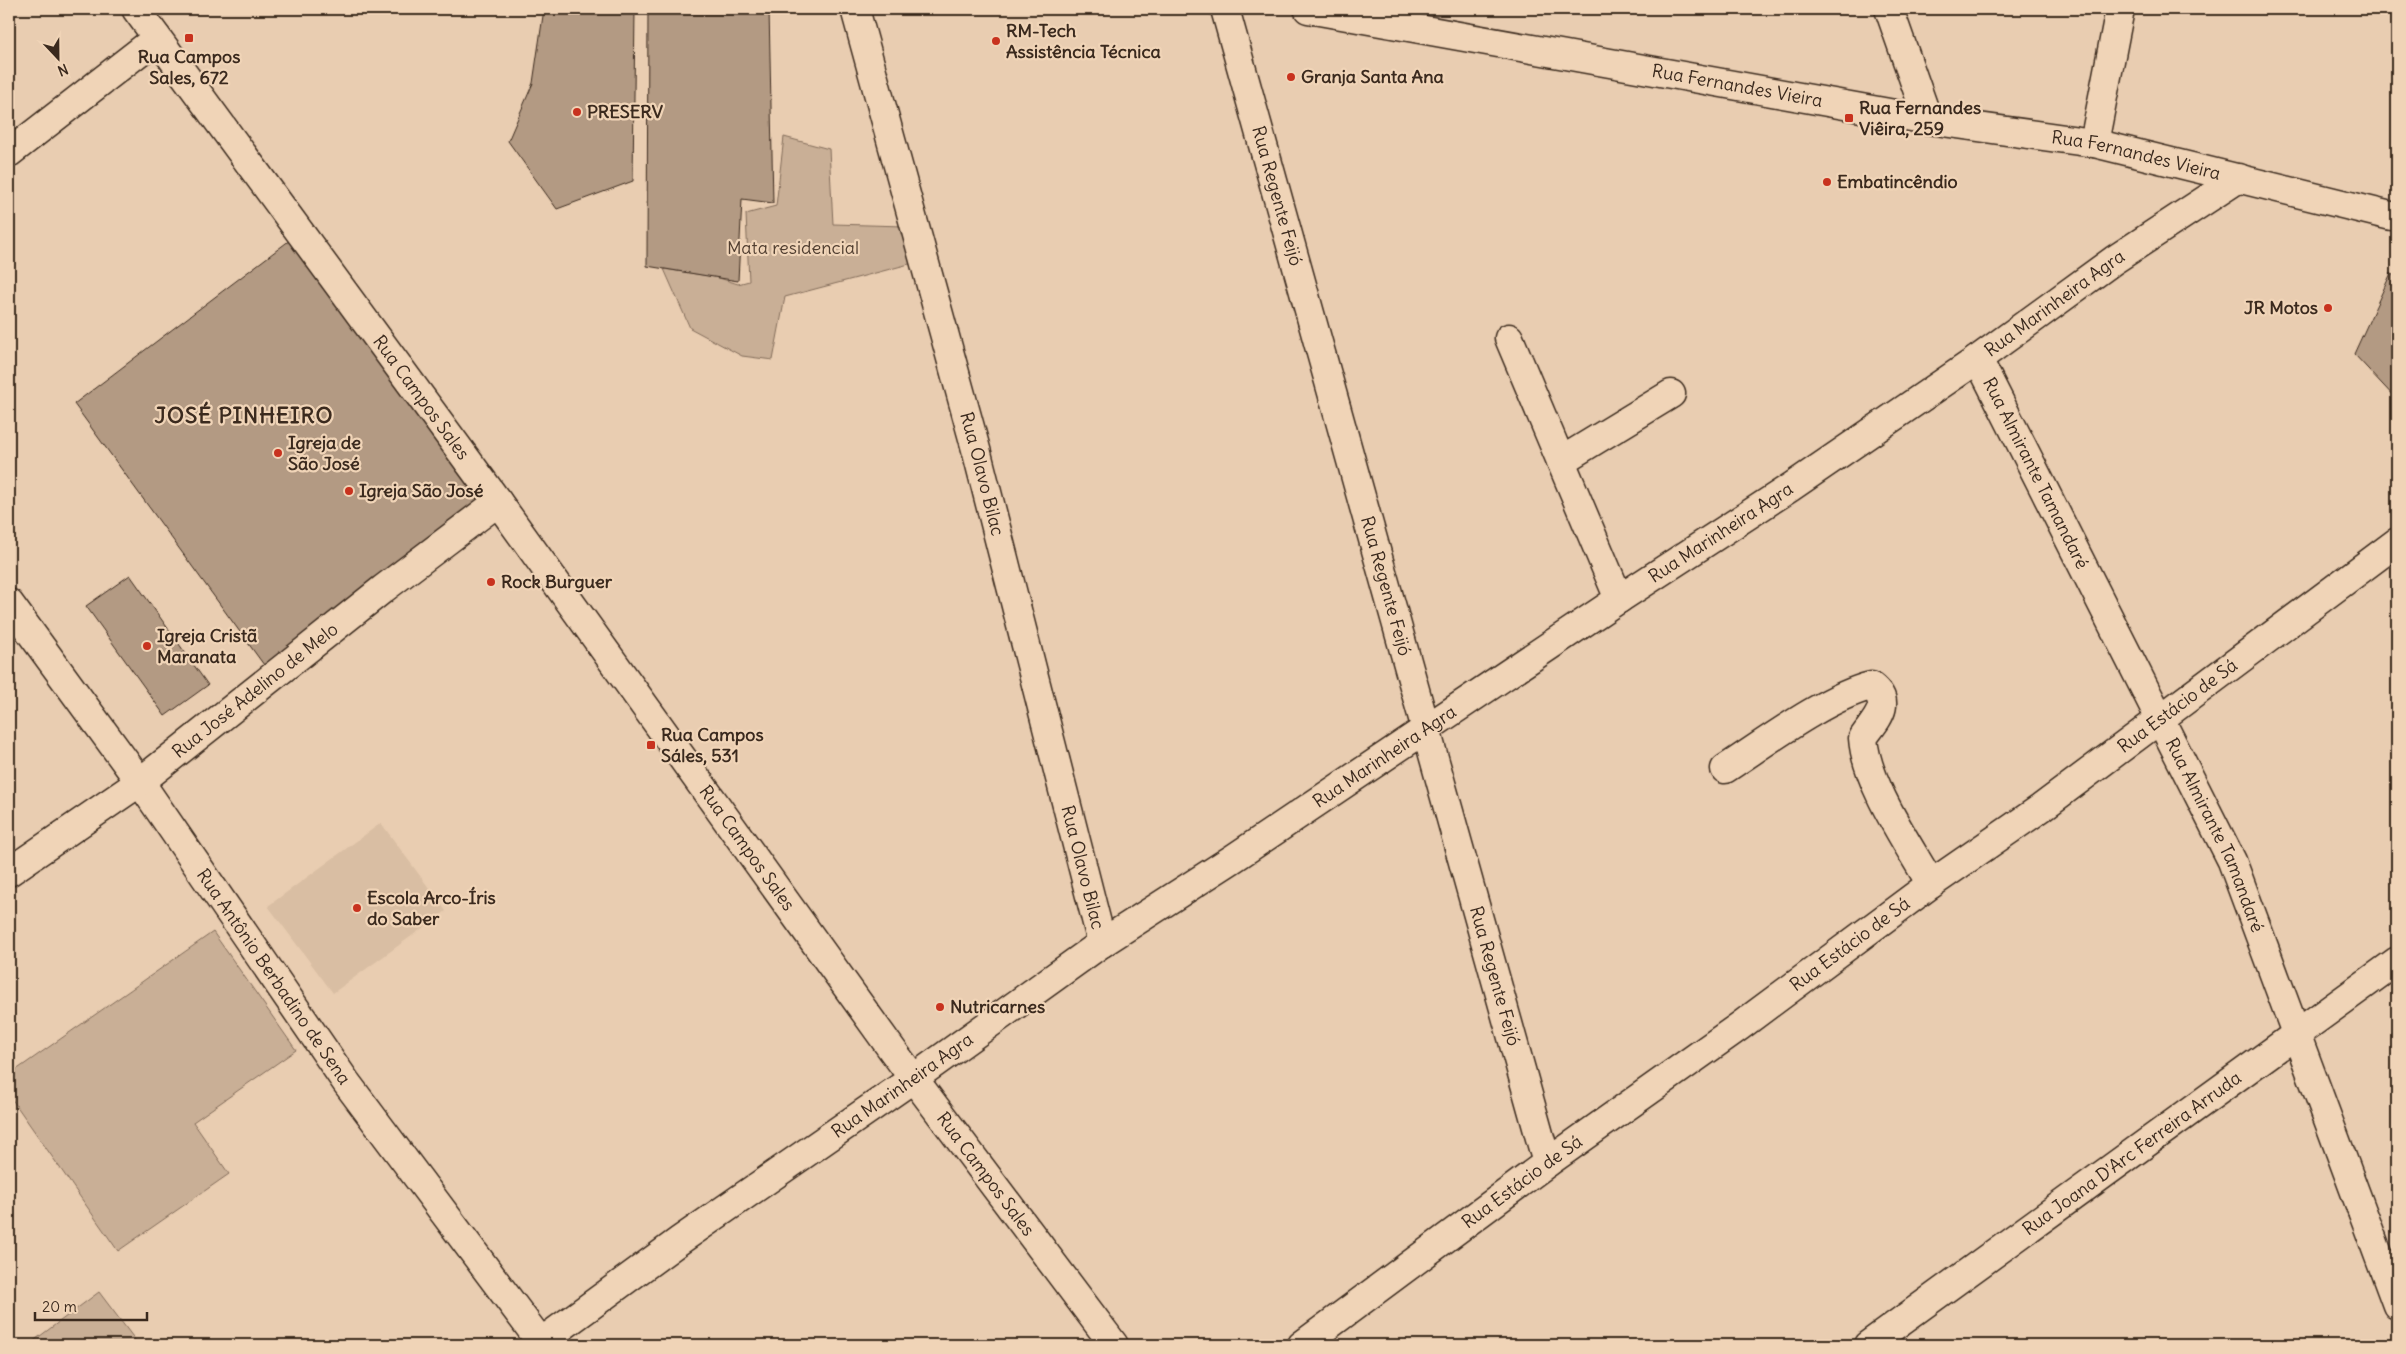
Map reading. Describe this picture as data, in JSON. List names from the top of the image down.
{
  "streets": {
    "street": [
      "Rua Fernandes Vieira",
      "Rua Regente Feijó",
      "Rua Marinheira Agra",
      "Rua Campos Sales",
      "Rua Almirante Tamandaré",
      "Rua Olavo Bilac",
      "Rua José Adelino de Melo",
      "Rua Estácio de Sá",
      "Rua Antônio Berbadino de Sena",
      "Rua Joana D'Arc Ferreira Arruda"
    ]
  },
  "crossings": [
    ["Rua Fernandes Vieira", "Rua Marinheira Agra"],
    ["Rua Regente Feijó", "Rua Marinheira Agra"],
    ["Rua Regente Feijó", "Rua Estácio de Sá"],
    ["Rua Marinheira Agra", "Rua Campos Sales"],
    ["Rua Marinheira Agra", "Rua Almirante Tamandaré"],
    ["Rua Marinheira Agra", "Rua Olavo Bilac"],
    ["Rua Marinheira Agra", "Rua Antônio Berbadino de Sena"],
    ["Rua Campos Sales", "Rua José Adelino de Melo"],
    ["Rua Almirante Tamandaré", "Rua Estácio de Sá"],
    ["Rua Almirante Tamandaré", "Rua Joana D'Arc Ferreira Arruda"],
    ["Rua José Adelino de Melo", "Rua Antônio Berbadino de Sena"]
  ],
  "districts": ["JOSÉ PINHEIRO"],
  "parks": ["Mata residencial"],
  "places": {
    "transit": ["Rua Campos Sales, 672", "Rua Fernandes Viêira, 259", "Rua Campos Sáles, 531"],
    "other": [
      "RM-Tech Assistência Técnica",
      "Granja Santa Ana",
      "PRESERV",
      "Embatincêndio",
      "JR Motos",
      "Igreja de São José",
      "Igreja São José",
      "Rock Burguer",
      "Igreja Cristã Maranata",
      "Escola Arco-Íris do Saber",
      "Nutricarnes"
    ]
  },
  "scale_bar": "20 m",
  "north": "bottom"
}
